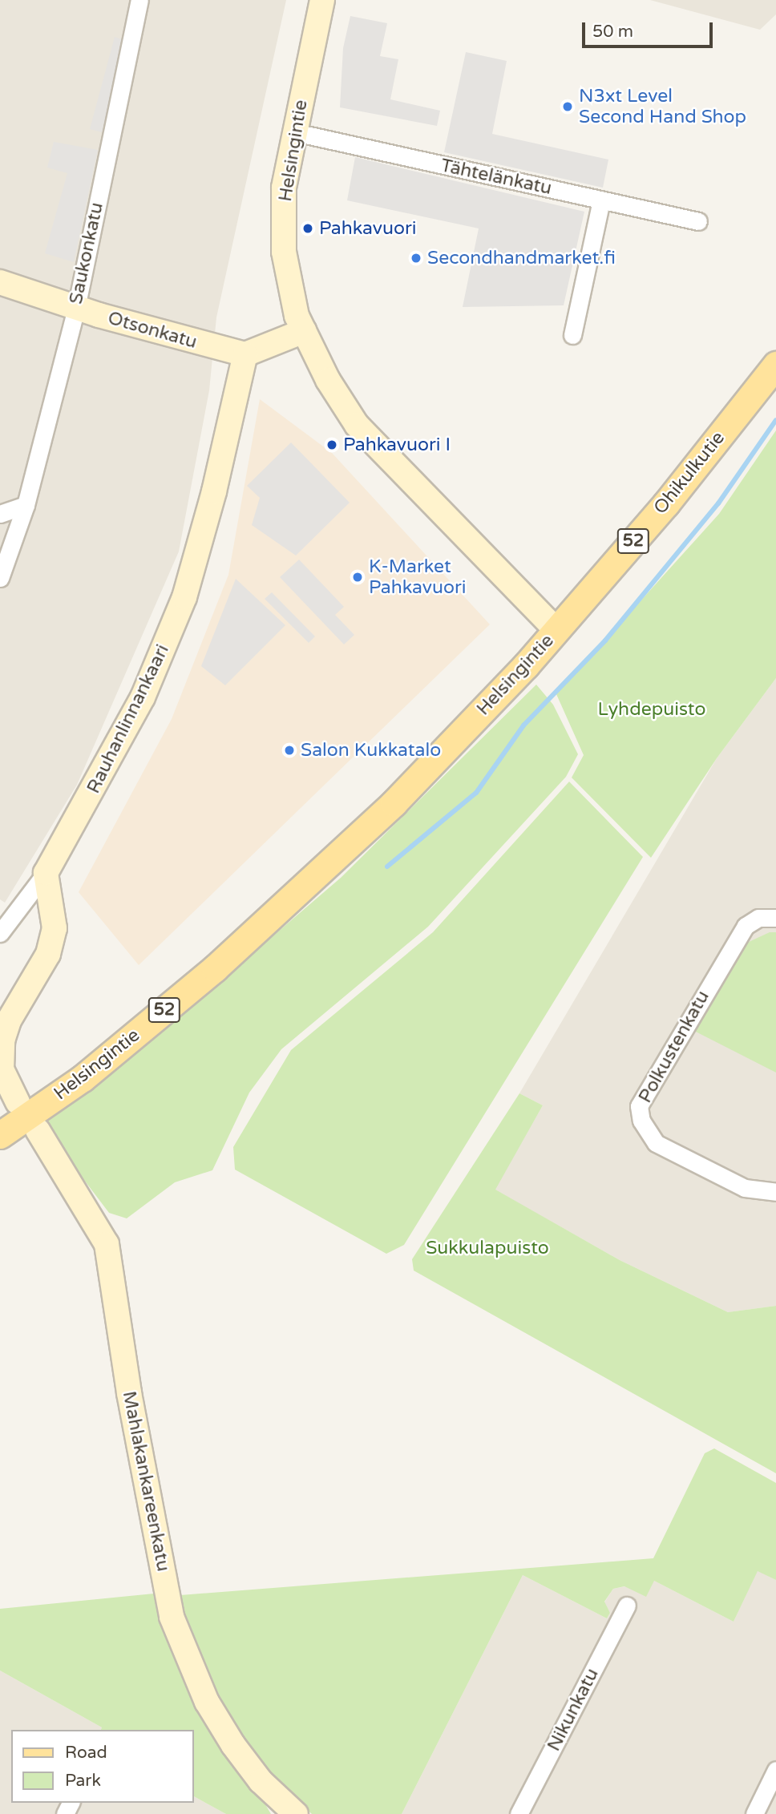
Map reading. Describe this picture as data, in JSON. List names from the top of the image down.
{
  "streets": {
    "main road": ["Helsingintie", "Ohikulkutie", "52"],
    "street": [
      "Tähtelänkatu",
      "Saukonkatu",
      "Otsonkatu",
      "Rauhanlinnankaari",
      "Polkustenkatu",
      "Mahlakankareenkatu",
      "Nikunkatu"
    ]
  },
  "crossings": [
    ["Helsingintie", "Tähtelänkatu"],
    ["Helsingintie", "Ohikulkutie"],
    ["Saukonkatu", "Otsonkatu"],
    ["Otsonkatu", "Rauhanlinnankaari"]
  ],
  "parks": ["Lyhdepuisto", "Sukkulapuisto"],
  "places": [
    "N3xt Level Second Hand Shop",
    "Pahkavuori",
    "Secondhandmarket.fi",
    "Pahkavuori I",
    "K-Market Pahkavuori",
    "Salon Kukkatalo"
  ],
  "legend": ["Road", "Park"],
  "scale_bar": "50 m"
}
